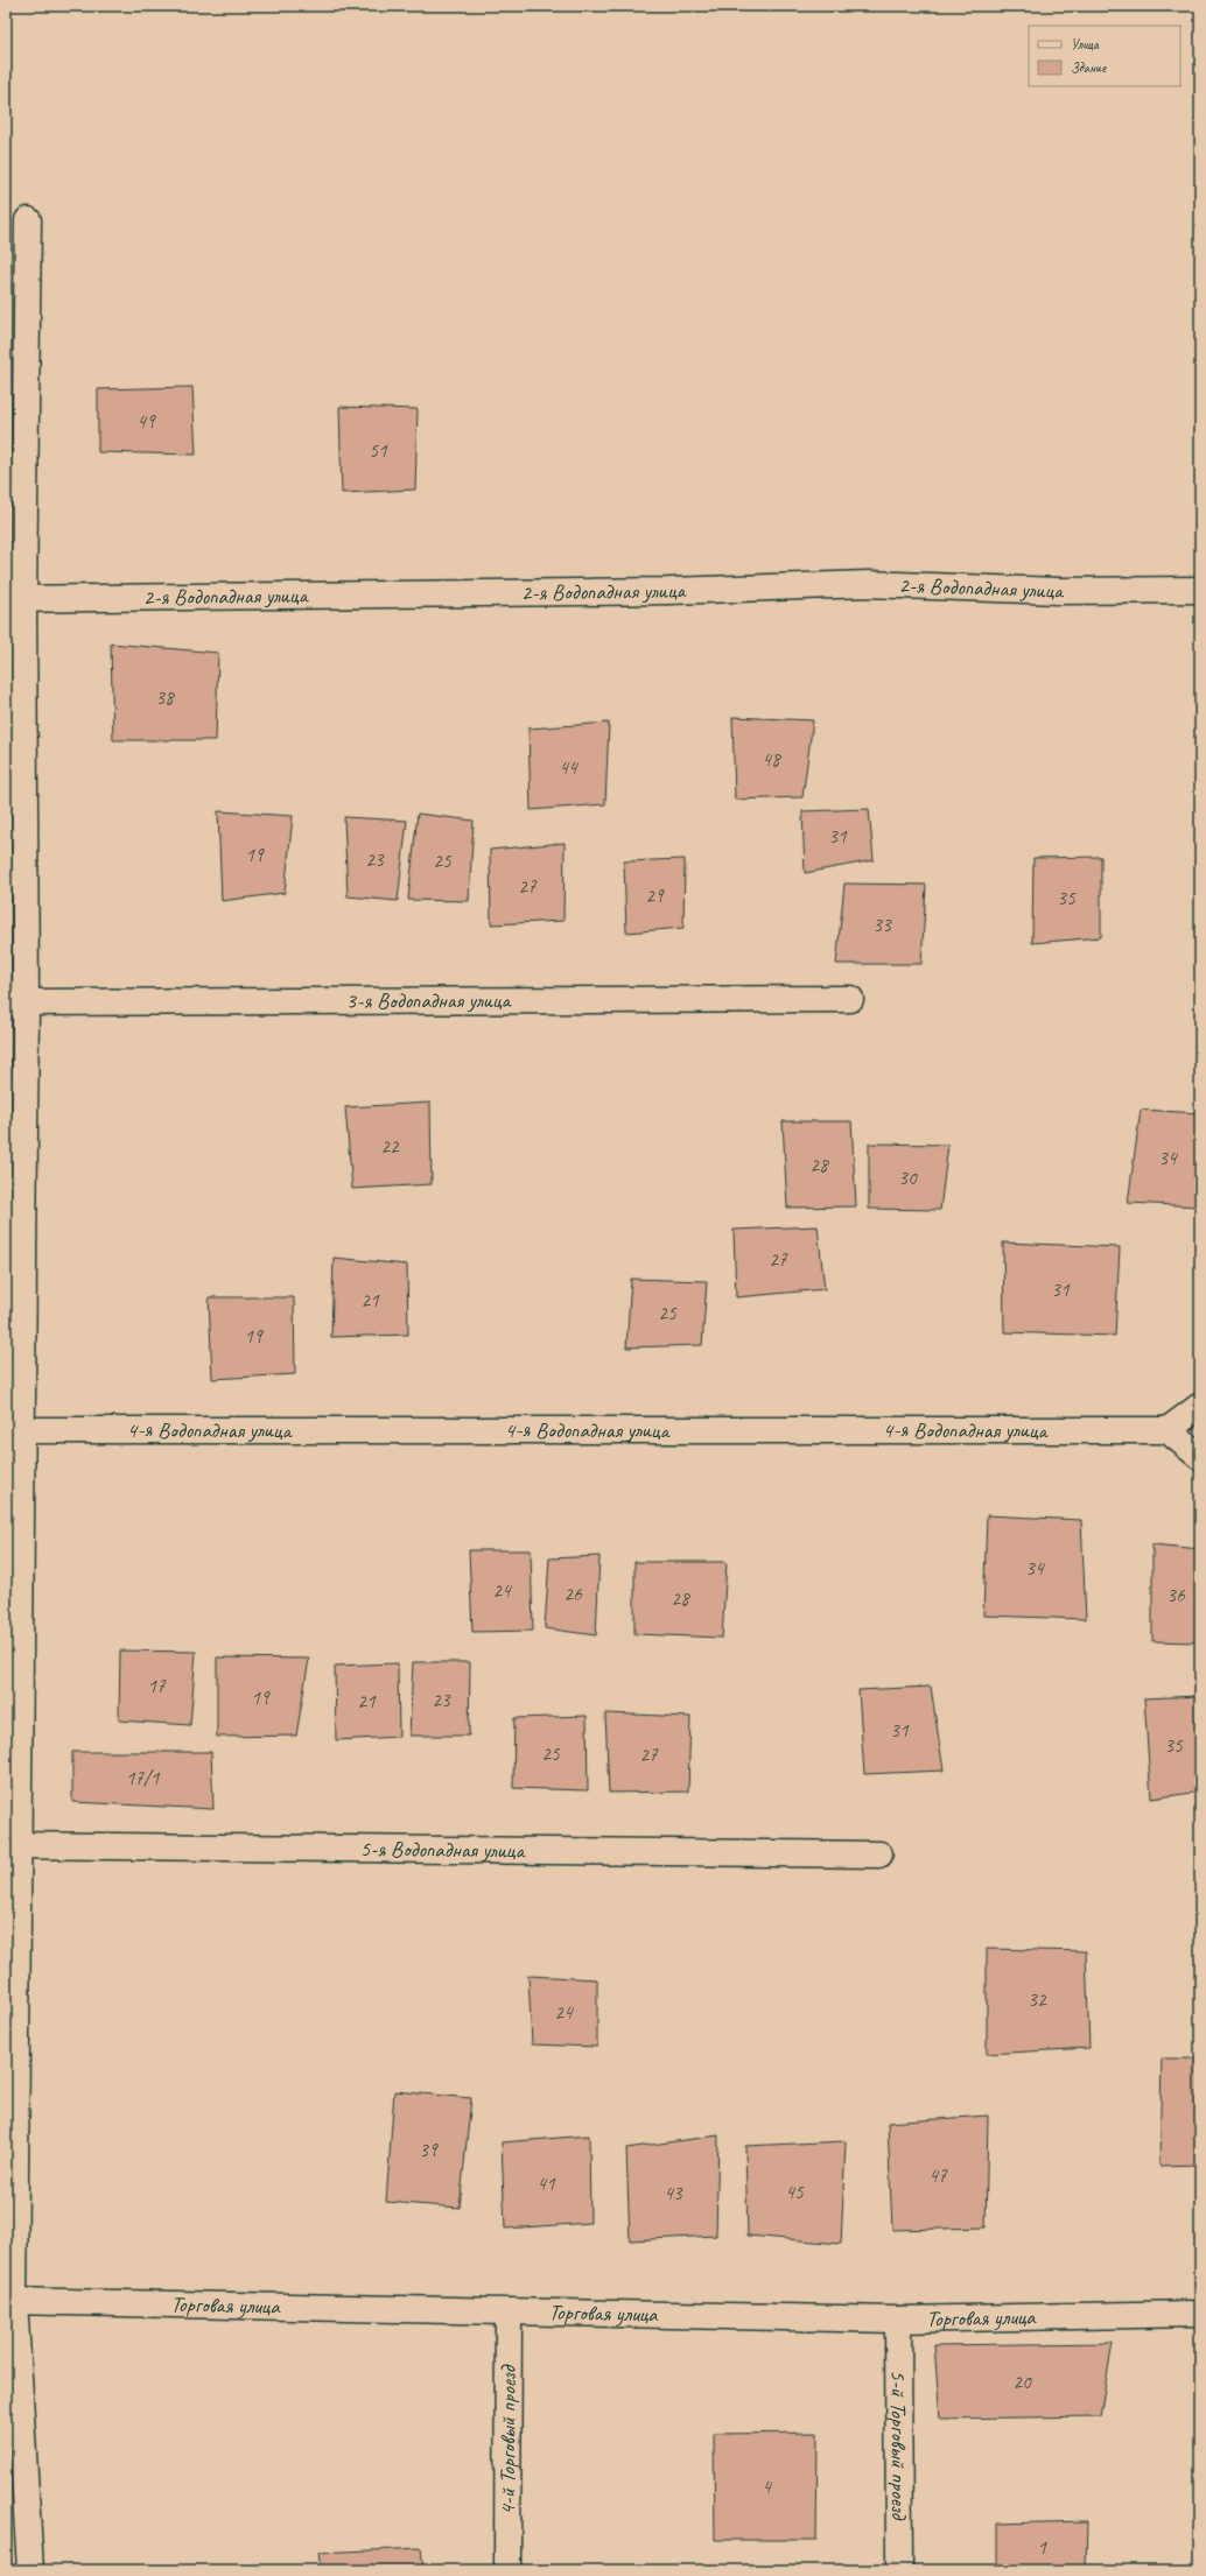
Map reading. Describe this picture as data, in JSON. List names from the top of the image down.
{
  "streets": {
    "street": [
      "2-я Водопадная улица",
      "3-я Водопадная улица",
      "4-я Водопадная улица",
      "5-я Водопадная улица",
      "Торговая улица",
      "4-й Торговый проезд",
      "5-й Торговый проезд"
    ]
  },
  "crossings": [
    ["Торговая улица", "4-й Торговый проезд"],
    ["Торговая улица", "5-й Торговый проезд"]
  ],
  "house_numbers": [
    "49",
    "51",
    "38",
    "48",
    "44",
    "31",
    "19",
    "23",
    "25",
    "27",
    "29",
    "35",
    "33",
    "22",
    "34",
    "28",
    "30",
    "27",
    "31",
    "21",
    "25",
    "19",
    "34",
    "24",
    "26",
    "36",
    "28",
    "17",
    "19",
    "23",
    "21",
    "31",
    "35",
    "25",
    "27",
    "17/1",
    "32",
    "24",
    "39",
    "47",
    "41",
    "45",
    "43",
    "20",
    "4",
    "1"
  ],
  "legend": ["Улица", "Здание"]
}
